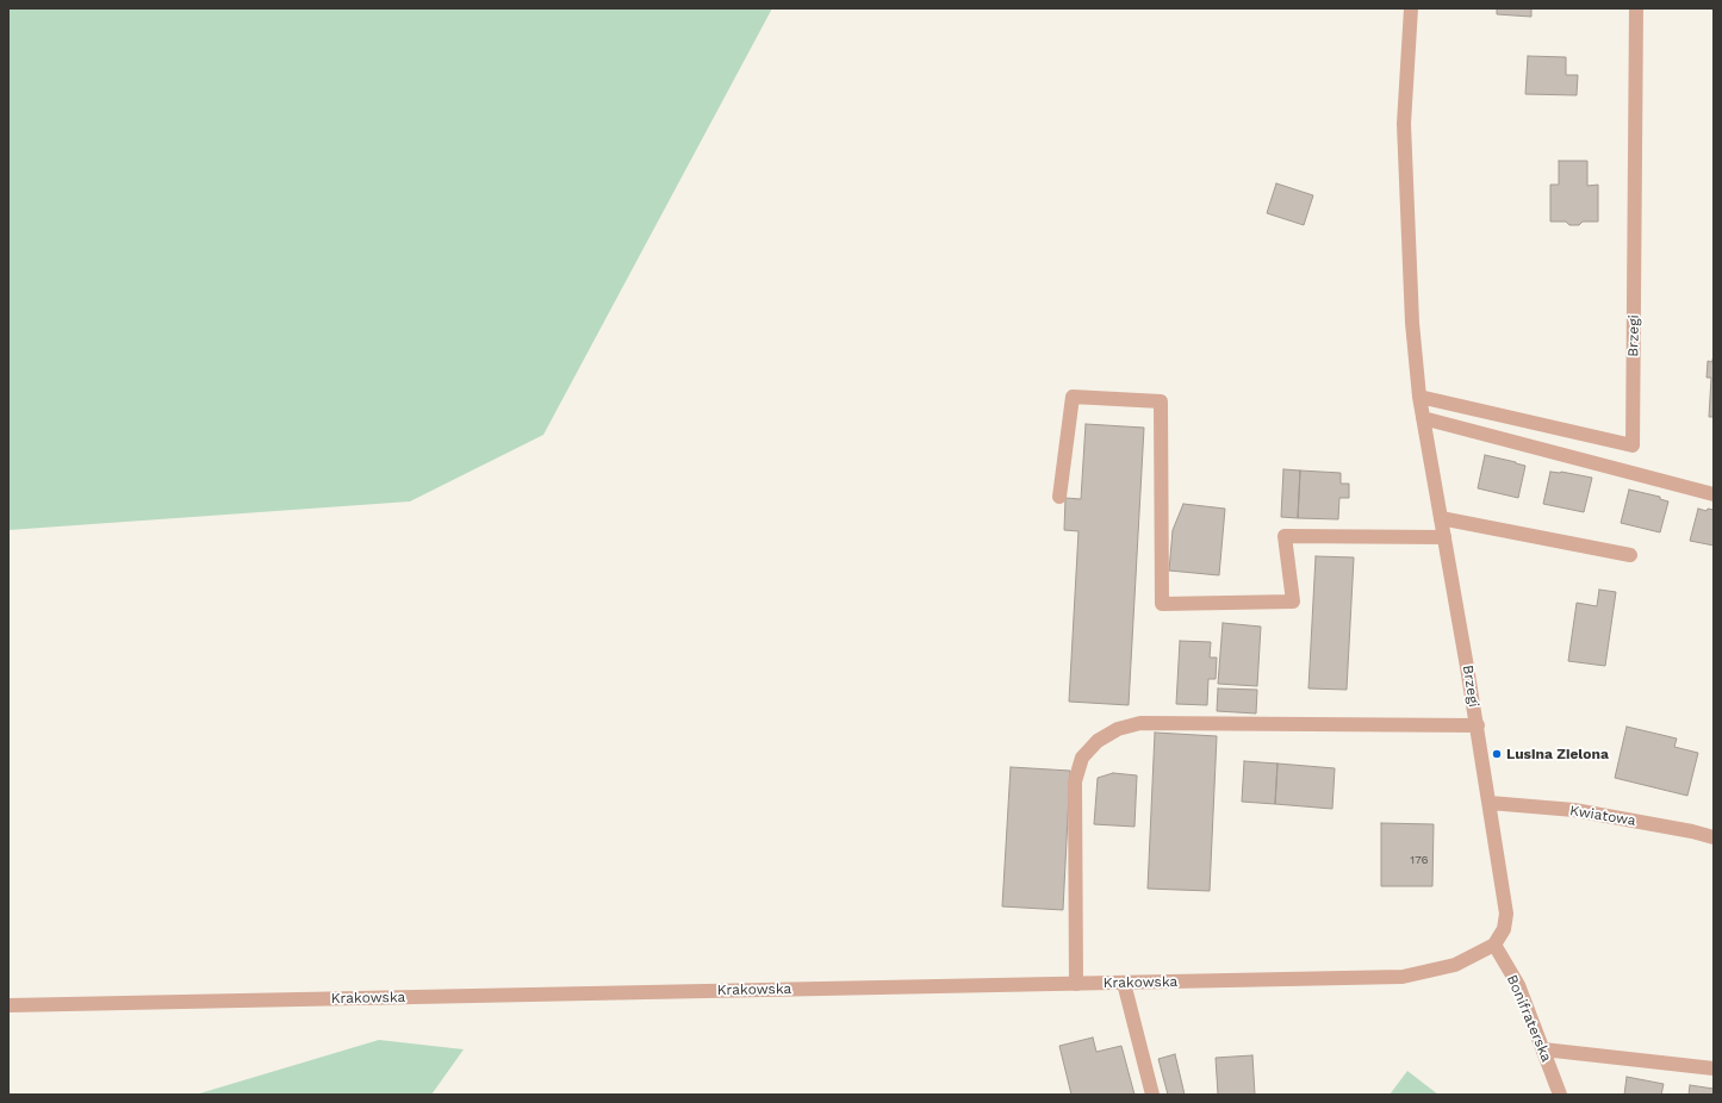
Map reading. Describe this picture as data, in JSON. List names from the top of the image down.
{
  "streets": {
    "street": [
      "Brzegi",
      "Kwiatowa",
      "Krakowska",
      "Bonifraterska"
    ]
  },
  "crossings": [
    ["Brzegi", "Kwiatowa"],
    ["Brzegi", "Krakowska"],
    ["Brzegi", "Bonifraterska"],
    ["Krakowska", "Bonifraterska"]
  ],
  "places": ["Lusina Zielona"],
  "house_numbers": ["176"]
}
